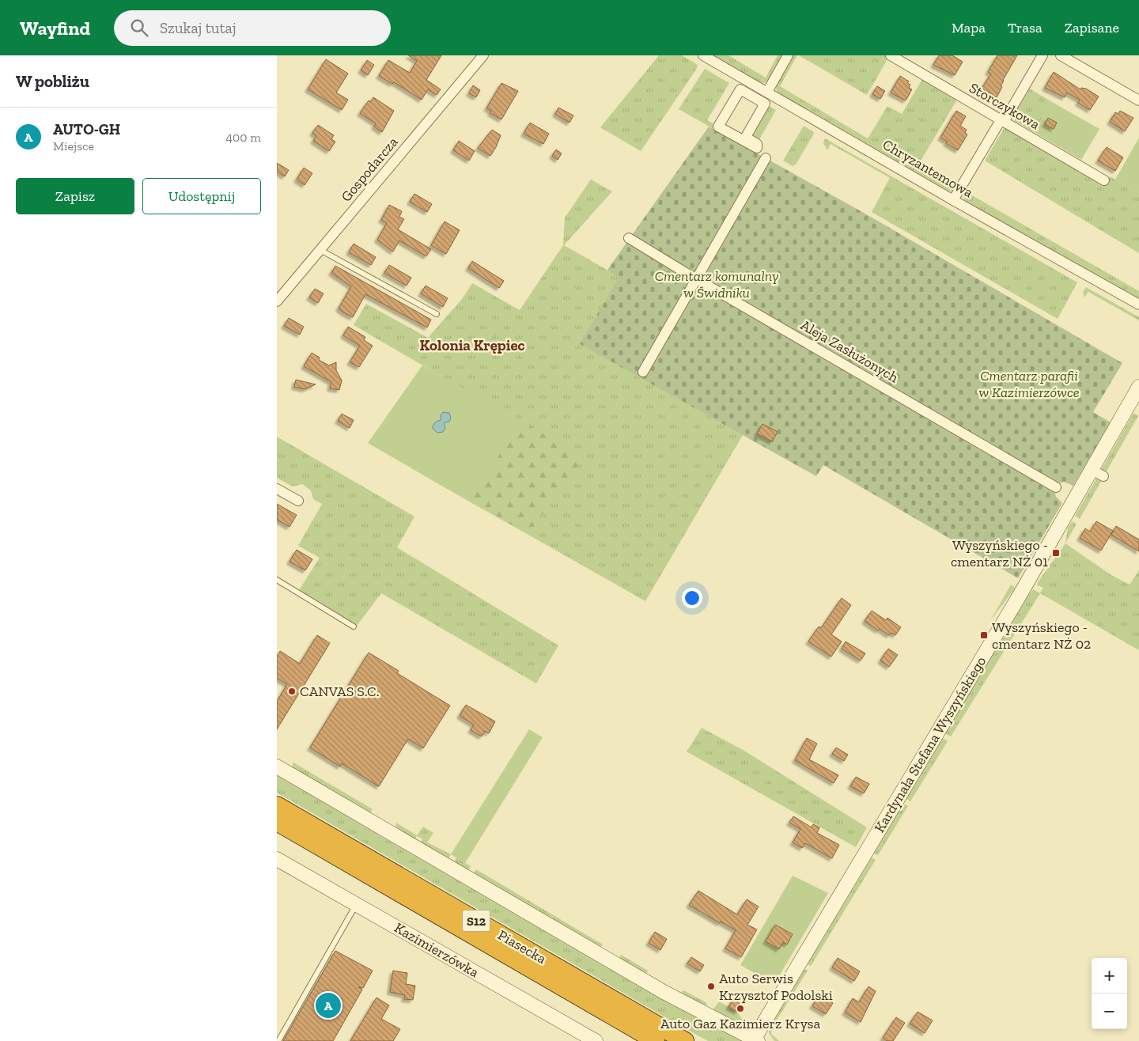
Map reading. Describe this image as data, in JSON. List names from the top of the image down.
{
  "streets": {
    "highway": ["S12", "Piasecka"],
    "street": [
      "Storczykowa",
      "Chryzantemowa",
      "Gospodarcza",
      "Aleja Zasłużonych",
      "Kardynała Stefana Wyszyńskiego",
      "Kazimierzówka"
    ]
  },
  "districts": ["Kolonia Krępiec"],
  "parks": ["Cmentarz komunalny w Świdniku", "Cmentarz parafii w Kazimierzówce"],
  "places": {
    "transit": ["Wyszyńskiego - cmentarz NŻ 01", "Wyszyńskiego - cmentarz NŻ 02"],
    "other": ["CANVAS S.C.", "Auto Serwis Krzysztof Podolski", "Auto Gaz Kazimierz Krysa"]
  },
  "page": {
    "header": "Wayfind",
    "search": "Szukaj tutaj",
    "nav": ["Mapa", "Trasa", "Zapisane"],
    "heading": "W pobliżu",
    "list": [
      {
        "mark": "A",
        "name": "AUTO-GH",
        "note": "Miejsce",
        "value": "400 m"
      }
    ],
    "buttons": ["Zapisz", "Udostępnij"],
    "map_buttons": ["+", "−"],
    "pins": "A"
  }
}
